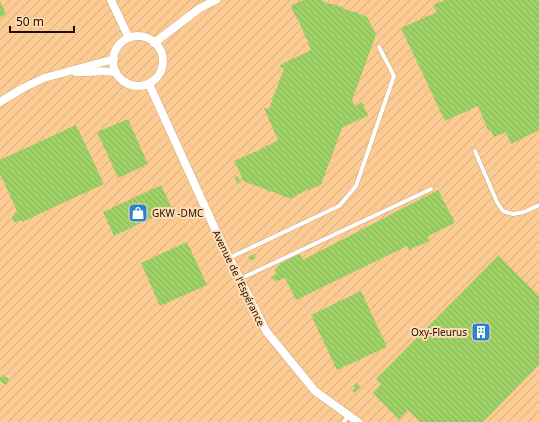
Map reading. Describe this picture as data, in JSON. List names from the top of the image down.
{
  "streets": {
    "street": ["Avenue de l'Espérance"]
  },
  "places": {
    "shop": ["GKW -DMC"],
    "building": ["Oxy-Fleurus"]
  },
  "scale_bar": "50 m"
}
